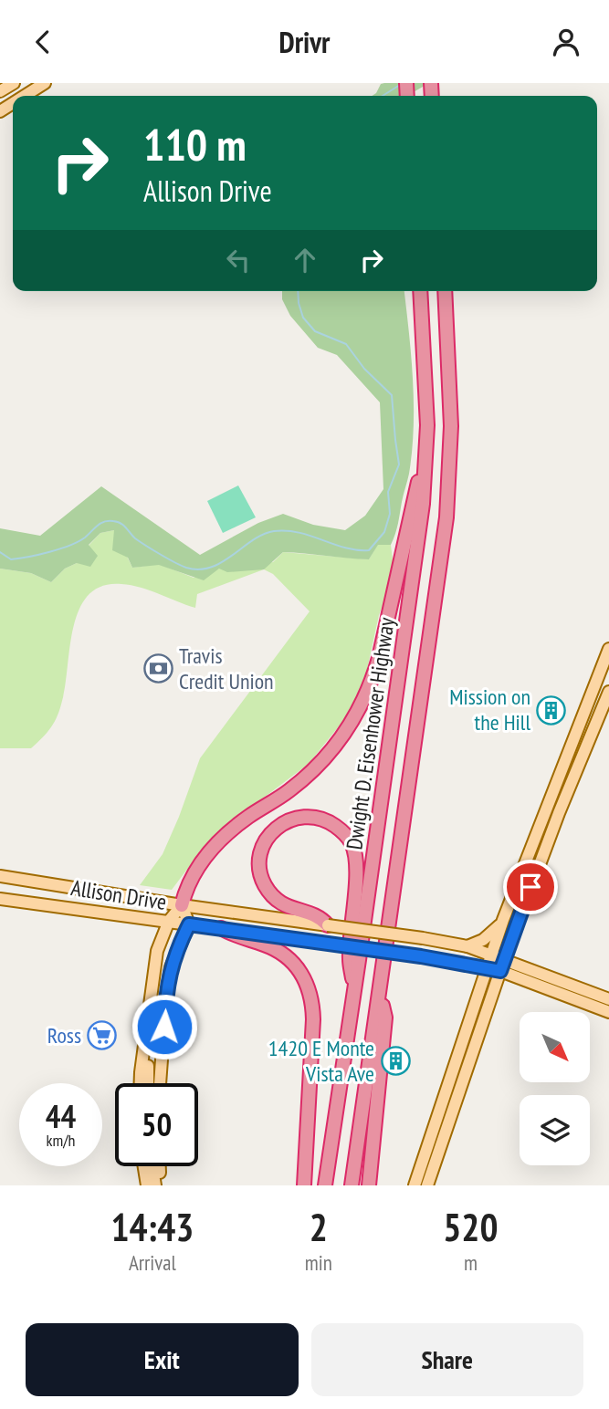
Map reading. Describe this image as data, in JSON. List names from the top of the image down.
{
  "streets": {
    "highway": ["Dwight D. Eisenhower Highway"],
    "main road": ["Allison Drive"]
  },
  "places": {
    "bank": ["Travis Credit Union"],
    "building": ["Mission on the Hill", "1420 E Monte Vista Ave"],
    "supermarket": ["Ross"]
  },
  "north": "bottom right",
  "page": {
    "header": "Drivr",
    "turn": ["110 m", "Allison Drive"],
    "speed": "44 km/h",
    "limit": "50",
    "eta": [
      "14:43",
      "Arrival",
      "2",
      "min",
      "520",
      "m"
    ],
    "buttons": ["Exit", "Share"]
  }
}
